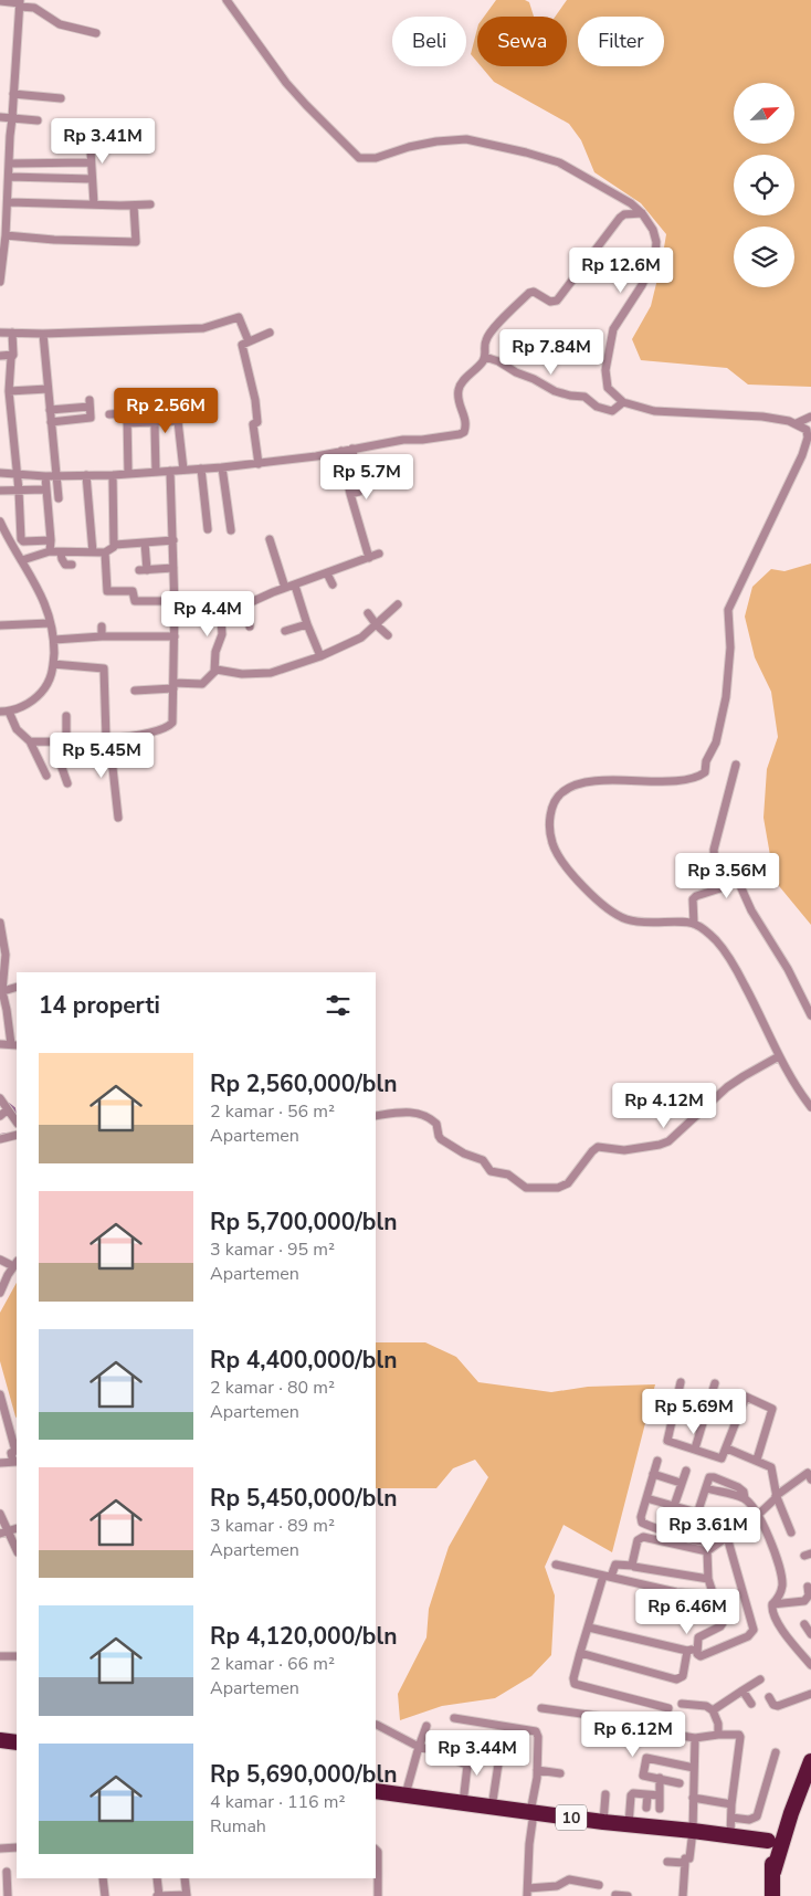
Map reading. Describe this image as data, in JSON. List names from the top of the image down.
{
  "streets": {
    "highway": ["10"]
  },
  "north": "top right",
  "page": {
    "chip": ["Beli", "Sewa", "Filter"],
    "price": [
      "Rp 3.41M",
      "Rp 12.6M",
      "Rp 7.84M",
      "Rp 2.56M",
      "Rp 5.7M",
      "Rp 4.4M",
      "Rp 5.45M",
      "Rp 3.56M",
      "Rp 4.12M",
      "Rp 5.69M",
      "Rp 3.61M",
      "Rp 6.46M",
      "Rp 6.12M",
      "Rp 3.44M"
    ],
    "heading": "14 properti",
    "list": [
      {
        "name": "Rp 2,560,000/bln",
        "note": "2 kamar · 56 m² · Apartemen"
      },
      {
        "name": "Rp 5,700,000/bln",
        "note": "3 kamar · 95 m² · Apartemen"
      },
      {
        "name": "Rp 4,400,000/bln",
        "note": "2 kamar · 80 m² · Apartemen"
      },
      {
        "name": "Rp 5,450,000/bln",
        "note": "3 kamar · 89 m² · Apartemen"
      },
      {
        "name": "Rp 4,120,000/bln",
        "note": "2 kamar · 66 m² · Apartemen"
      },
      {
        "name": "Rp 5,690,000/bln",
        "note": "4 kamar · 116 m² · Rumah"
      }
    ]
  }
}
